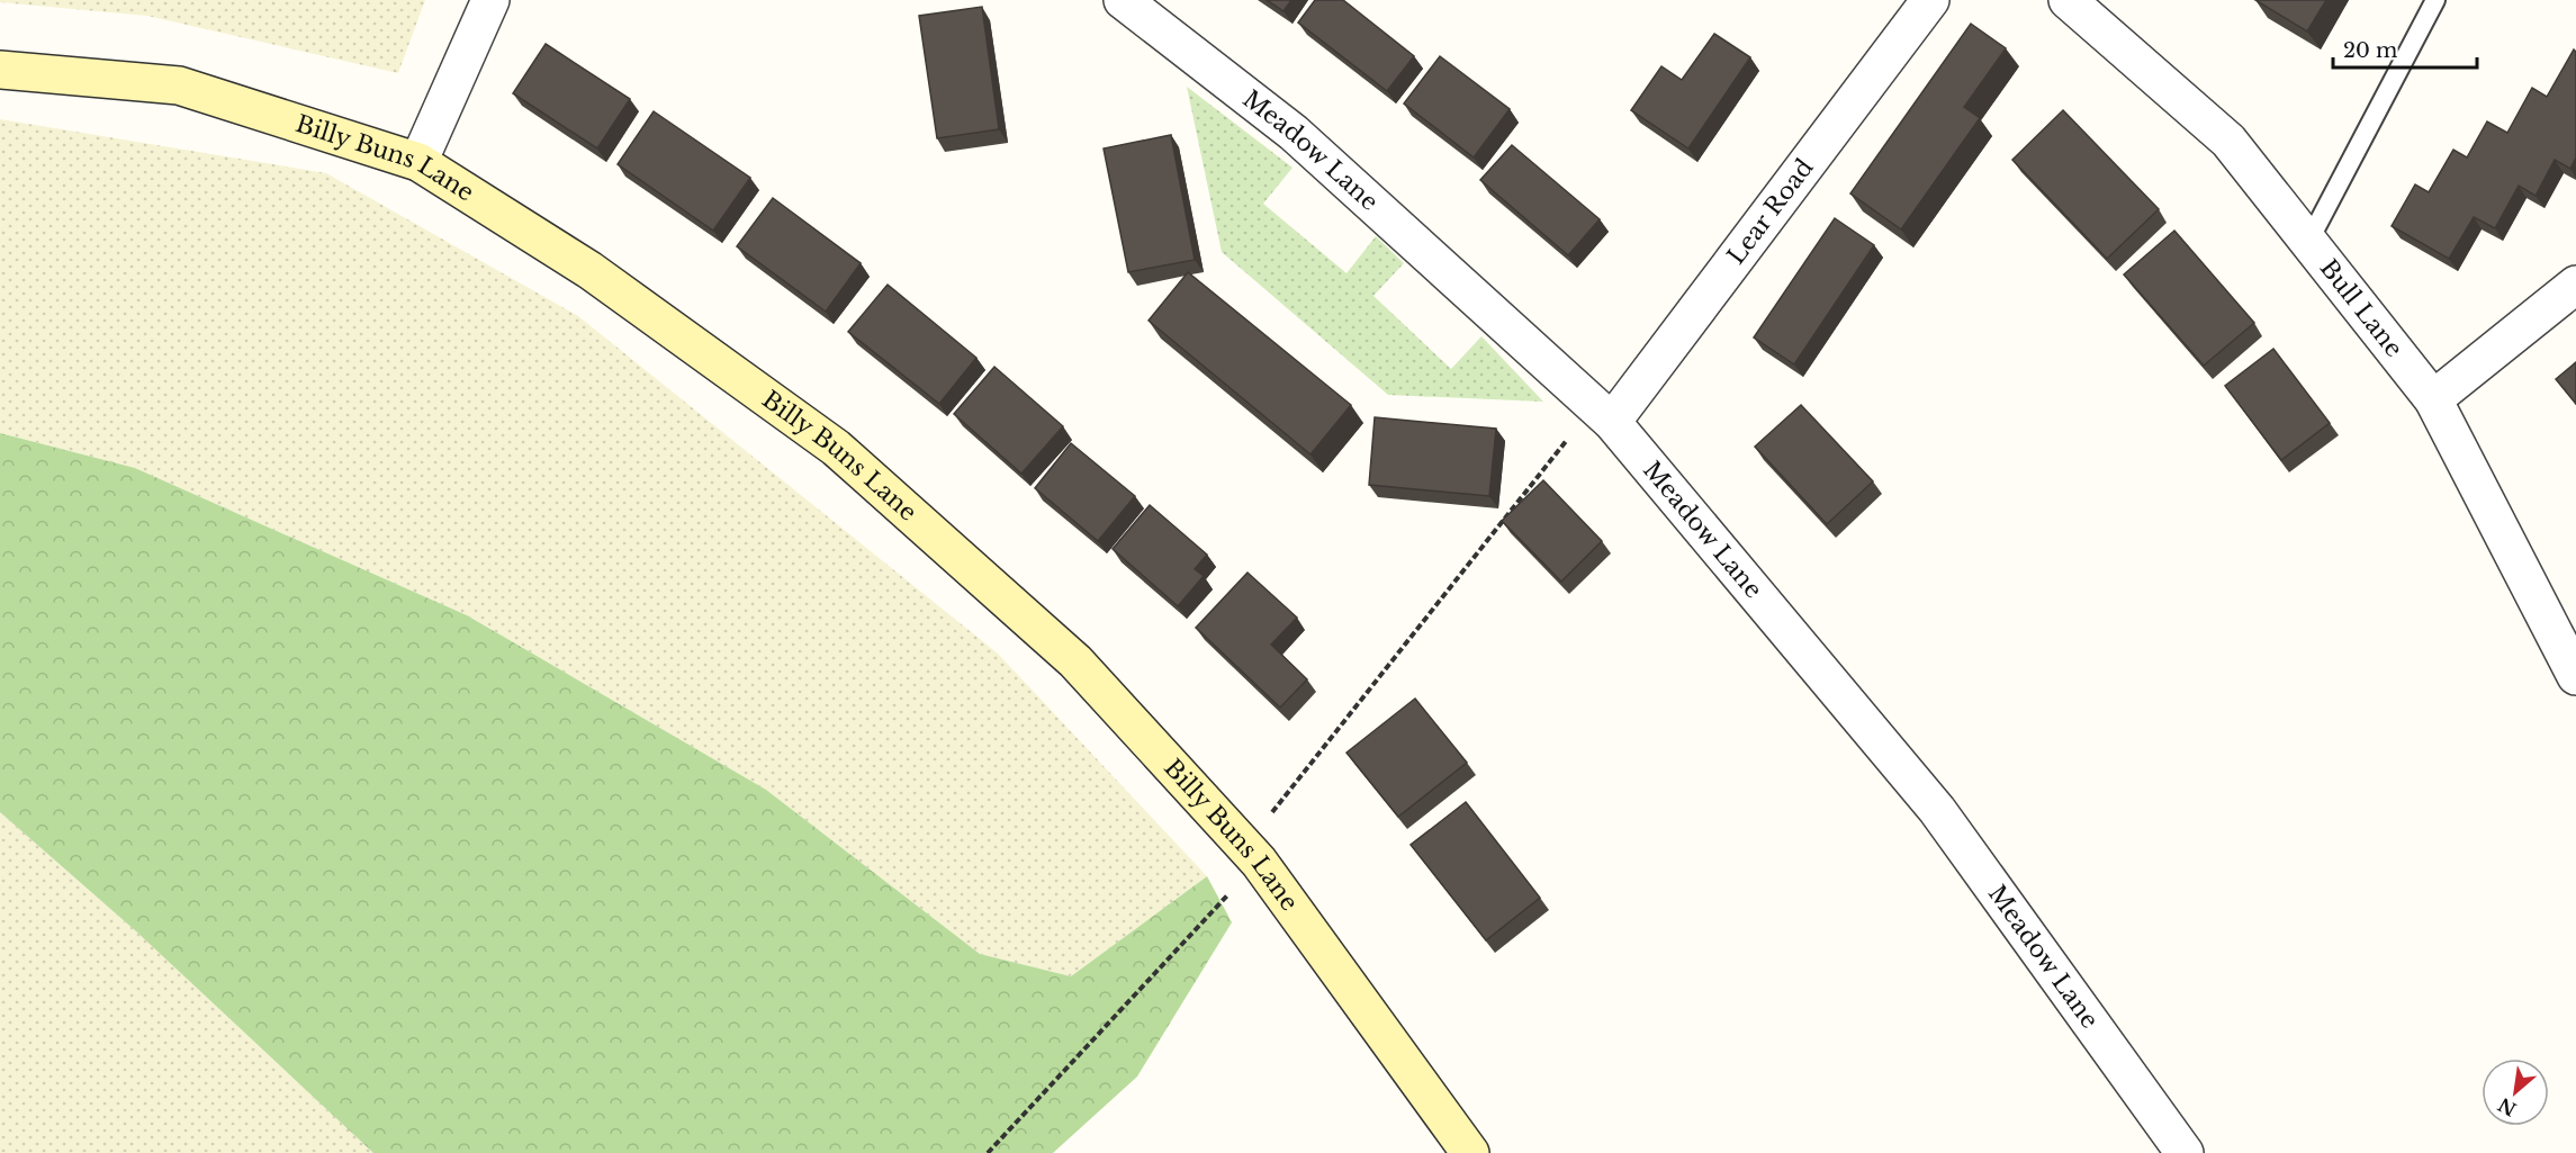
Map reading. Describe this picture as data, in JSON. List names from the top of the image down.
{
  "streets": {
    "street": [
      "Meadow Lane",
      "Billy Buns Lane",
      "Lear Road",
      "Bull Lane"
    ]
  },
  "crossings": [
    ["Meadow Lane", "Lear Road"]
  ],
  "scale_bar": "20 m",
  "north": "bottom left"
}
